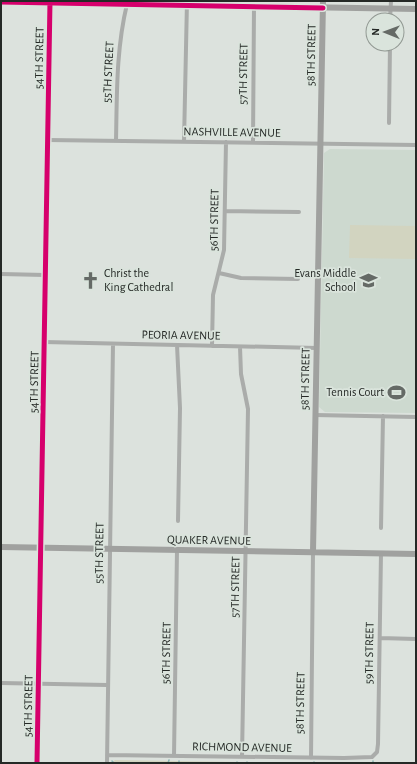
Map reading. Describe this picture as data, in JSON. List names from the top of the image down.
{
  "streets": {
    "street": [
      "58TH STREET",
      "54TH STREET",
      "55TH STREET",
      "57TH STREET",
      "NASHVILLE AVENUE",
      "56TH STREET",
      "PEORIA AVENUE",
      "QUAKER AVENUE",
      "59TH STREET",
      "RICHMOND AVENUE"
    ]
  },
  "crossings": [
    ["58TH STREET", "NASHVILLE AVENUE"],
    ["58TH STREET", "PEORIA AVENUE"],
    ["58TH STREET", "QUAKER AVENUE"],
    ["58TH STREET", "RICHMOND AVENUE"],
    ["54TH STREET", "NASHVILLE AVENUE"],
    ["54TH STREET", "PEORIA AVENUE"],
    ["54TH STREET", "QUAKER AVENUE"],
    ["55TH STREET", "NASHVILLE AVENUE"],
    ["55TH STREET", "PEORIA AVENUE"],
    ["55TH STREET", "QUAKER AVENUE"],
    ["55TH STREET", "RICHMOND AVENUE"],
    ["57TH STREET", "NASHVILLE AVENUE"],
    ["57TH STREET", "PEORIA AVENUE"],
    ["57TH STREET", "QUAKER AVENUE"],
    ["57TH STREET", "RICHMOND AVENUE"],
    ["NASHVILLE AVENUE", "56TH STREET"],
    ["56TH STREET", "PEORIA AVENUE"],
    ["56TH STREET", "QUAKER AVENUE"],
    ["56TH STREET", "RICHMOND AVENUE"],
    ["QUAKER AVENUE", "59TH STREET"],
    ["59TH STREET", "RICHMOND AVENUE"]
  ],
  "places": {
    "church": ["Christ the King Cathedral"],
    "school or university": ["Evans Middle School"],
    "sports": ["Tennis Court"]
  },
  "north": "left"
}
